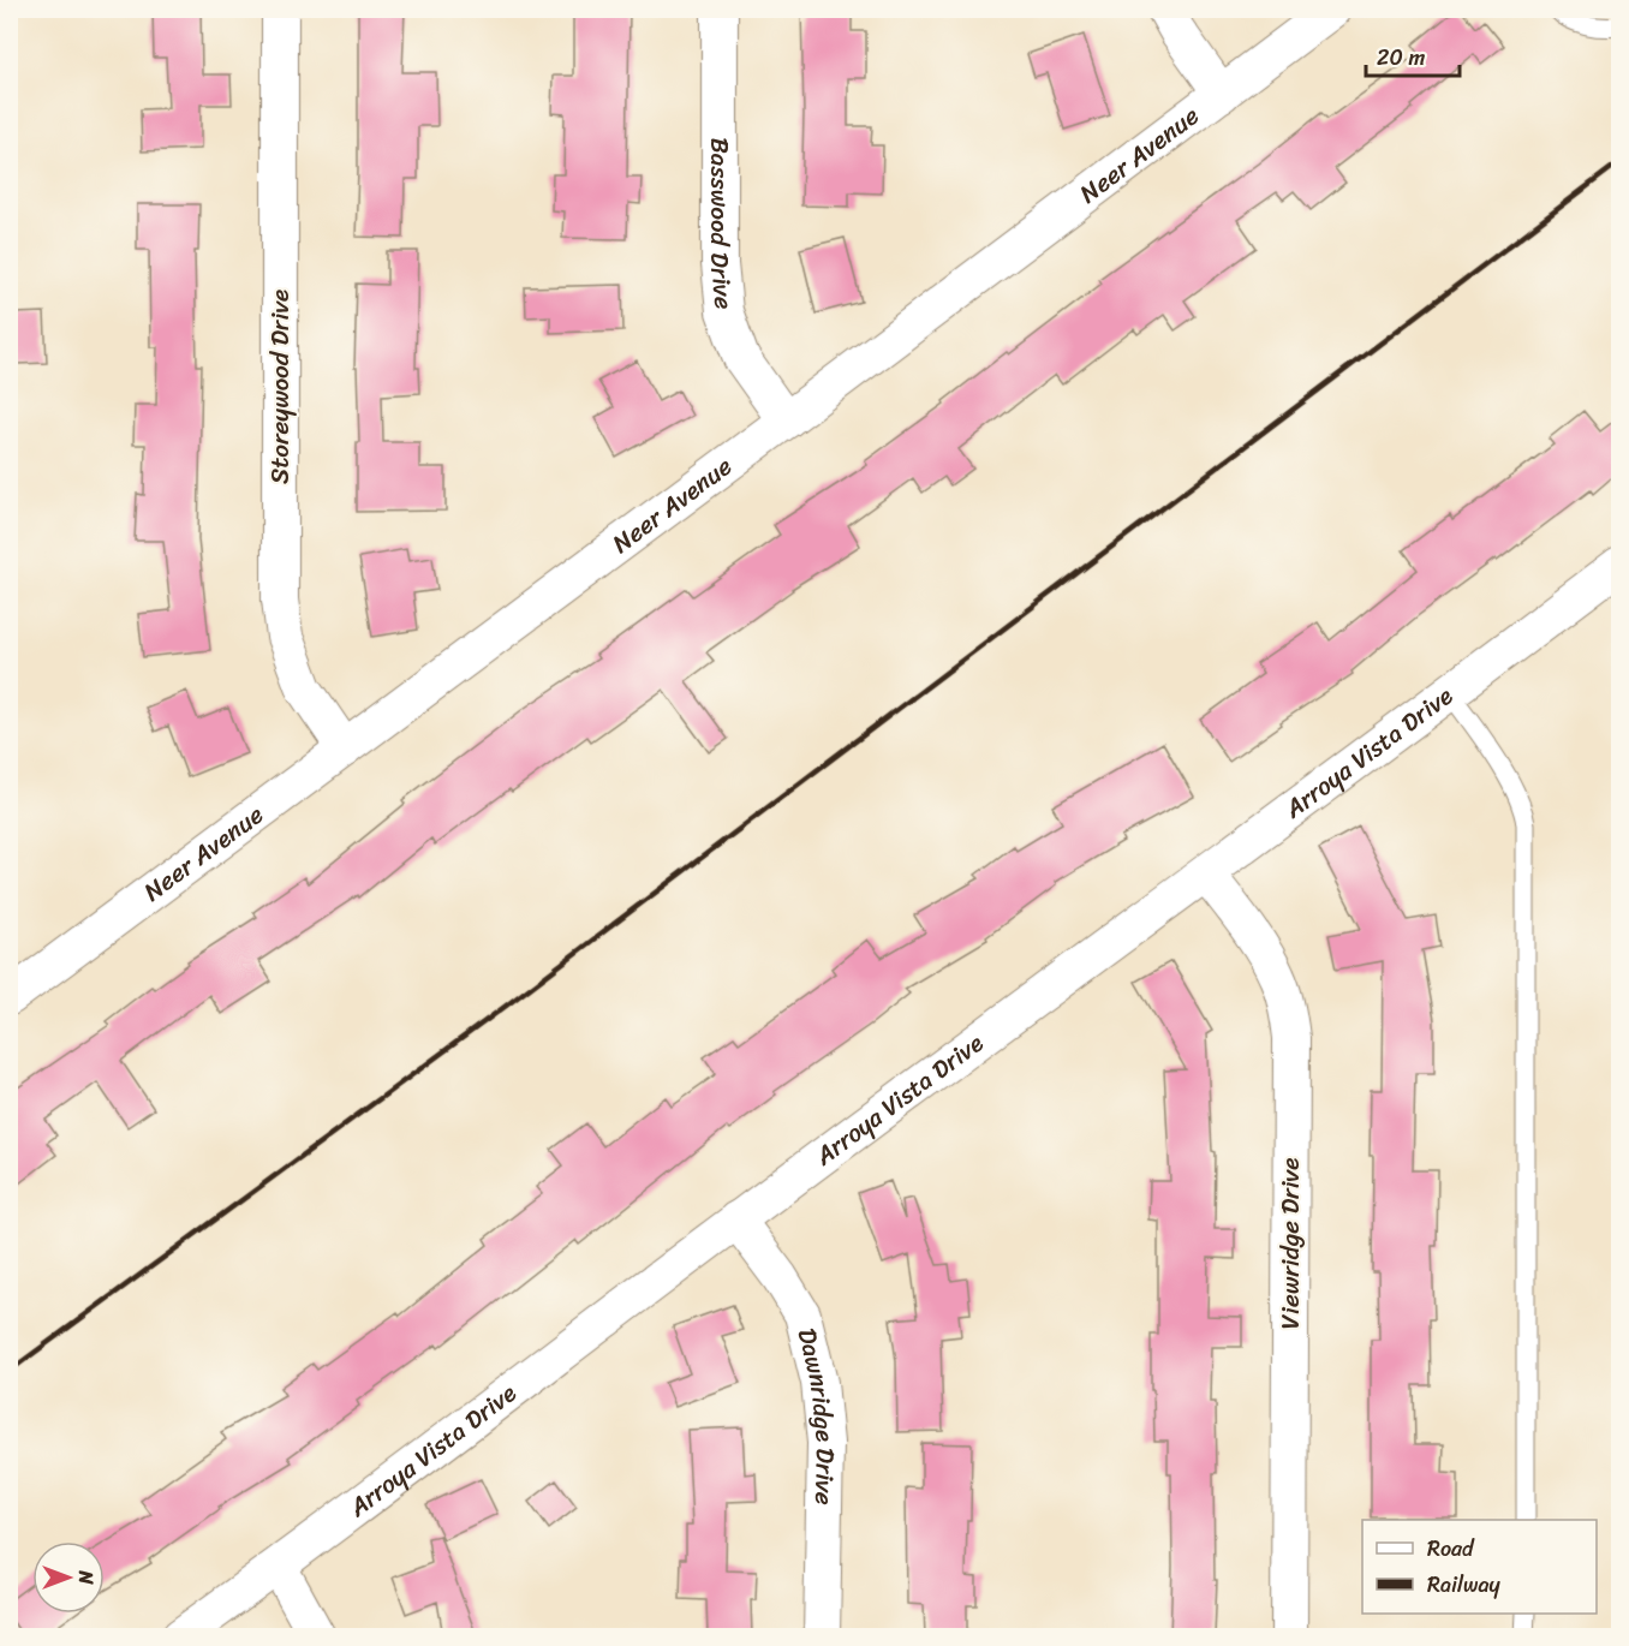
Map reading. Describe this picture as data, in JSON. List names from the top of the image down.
{
  "streets": {
    "street": [
      "Neer Avenue",
      "Basswood Drive",
      "Storeywood Drive",
      "Arroya Vista Drive",
      "Viewridge Drive",
      "Dawnridge Drive"
    ]
  },
  "crossings": [
    ["Neer Avenue", "Basswood Drive"],
    ["Neer Avenue", "Storeywood Drive"],
    ["Arroya Vista Drive", "Viewridge Drive"],
    ["Arroya Vista Drive", "Dawnridge Drive"]
  ],
  "legend": ["Road", "Railway"],
  "scale_bar": "20 m",
  "north": "right"
}
